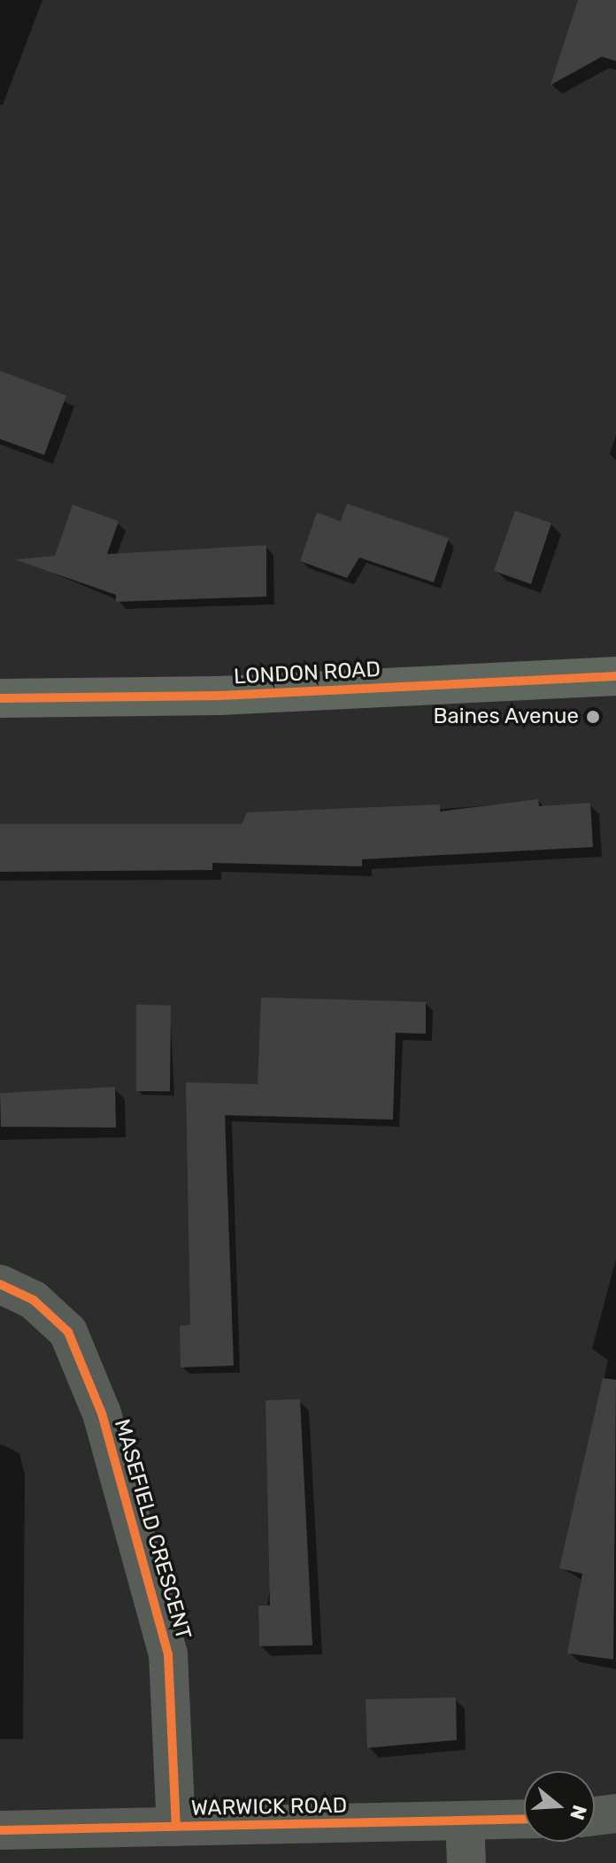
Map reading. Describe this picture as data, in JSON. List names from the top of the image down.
{
  "streets": {
    "main road": ["LONDON ROAD"],
    "street": ["MASEFIELD CRESCENT", "WARWICK ROAD"]
  },
  "crossings": [
    ["MASEFIELD CRESCENT", "WARWICK ROAD"]
  ],
  "places": ["Baines Avenue"],
  "north": "right"
}
